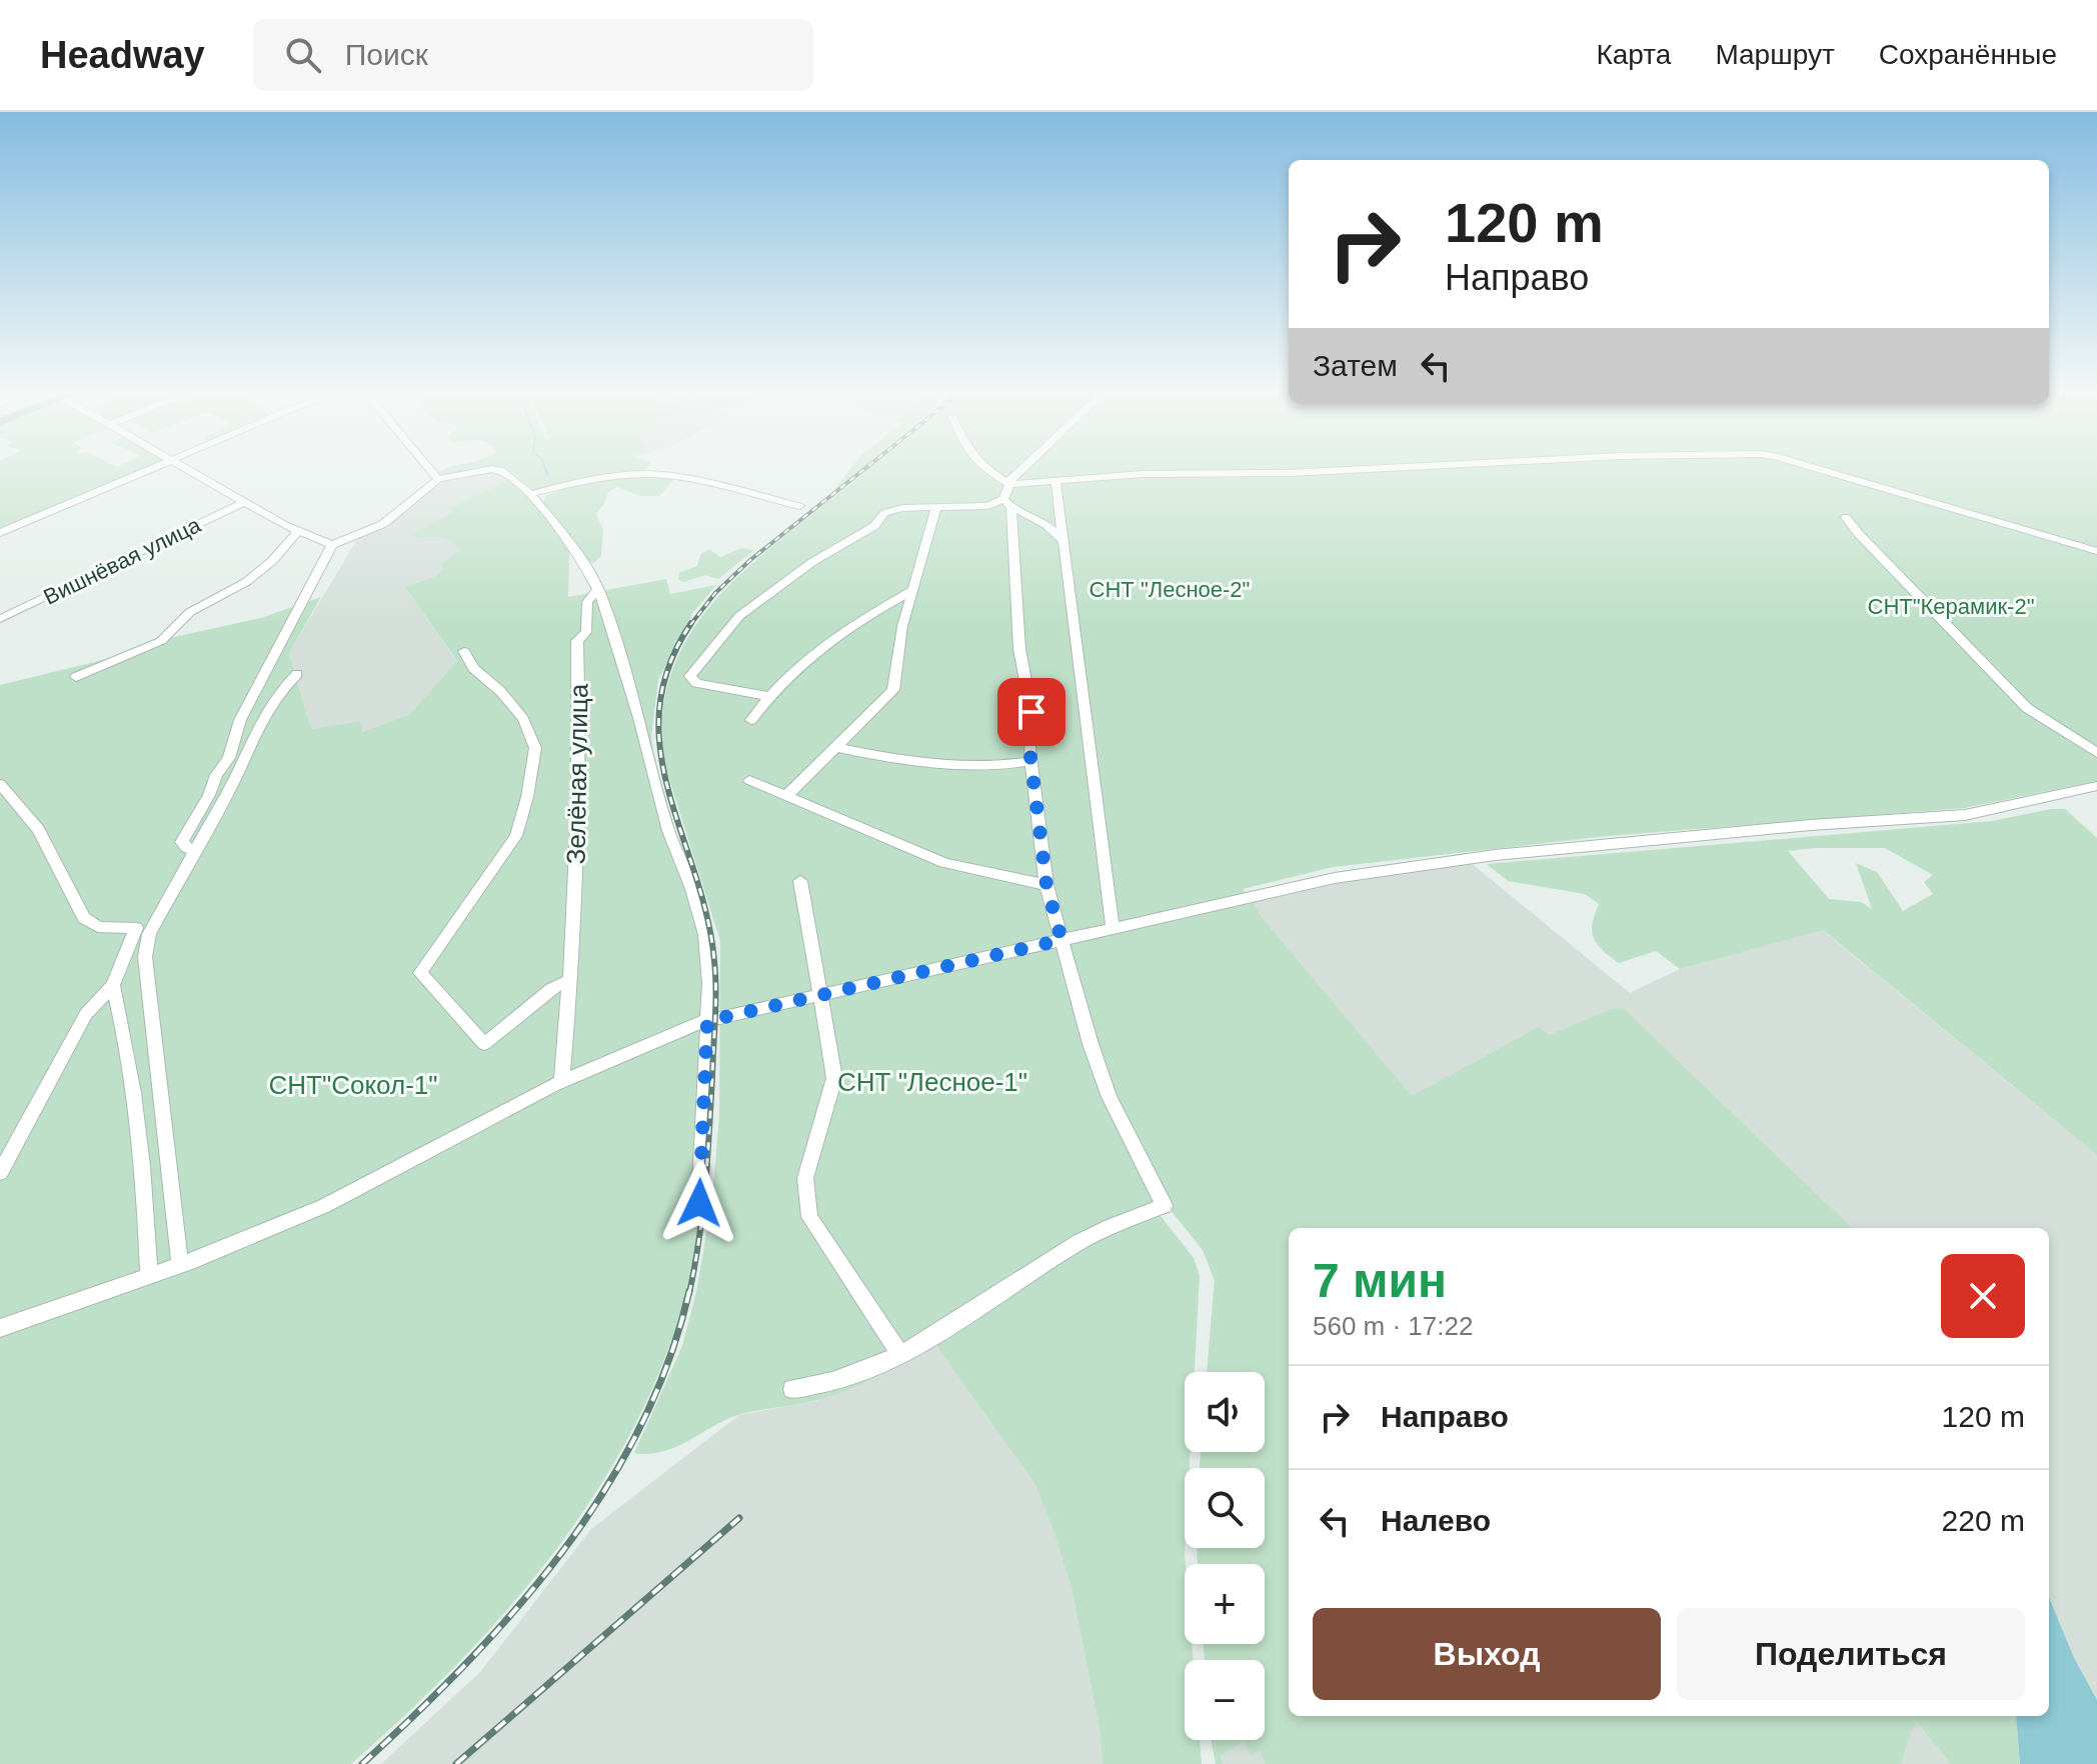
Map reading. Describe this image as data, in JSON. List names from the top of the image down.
{
  "streets": {
    "street": ["Вишнёвая улица", "Зелёная улица"]
  },
  "parks": [
    "СНТ \"Лесное-2\"",
    "СНТ\"Керамик-2\"",
    "СНТ \"Лесное-1\"",
    "СНТ\"Сокол-1\""
  ],
  "page": {
    "header": "Headway",
    "search": "Поиск",
    "nav": ["Карта", "Маршрут", "Сохранённые"],
    "turn": ["120 m", "Направо"],
    "then": "Затем",
    "heading": ["7 мин", "560 m · 17:22"],
    "list": [
      {
        "name": "Направо",
        "value": "120 m"
      },
      {
        "name": "Налево",
        "value": "220 m"
      }
    ],
    "map_buttons": ["+", "−"],
    "buttons": ["Выход", "Поделиться"]
  }
}
